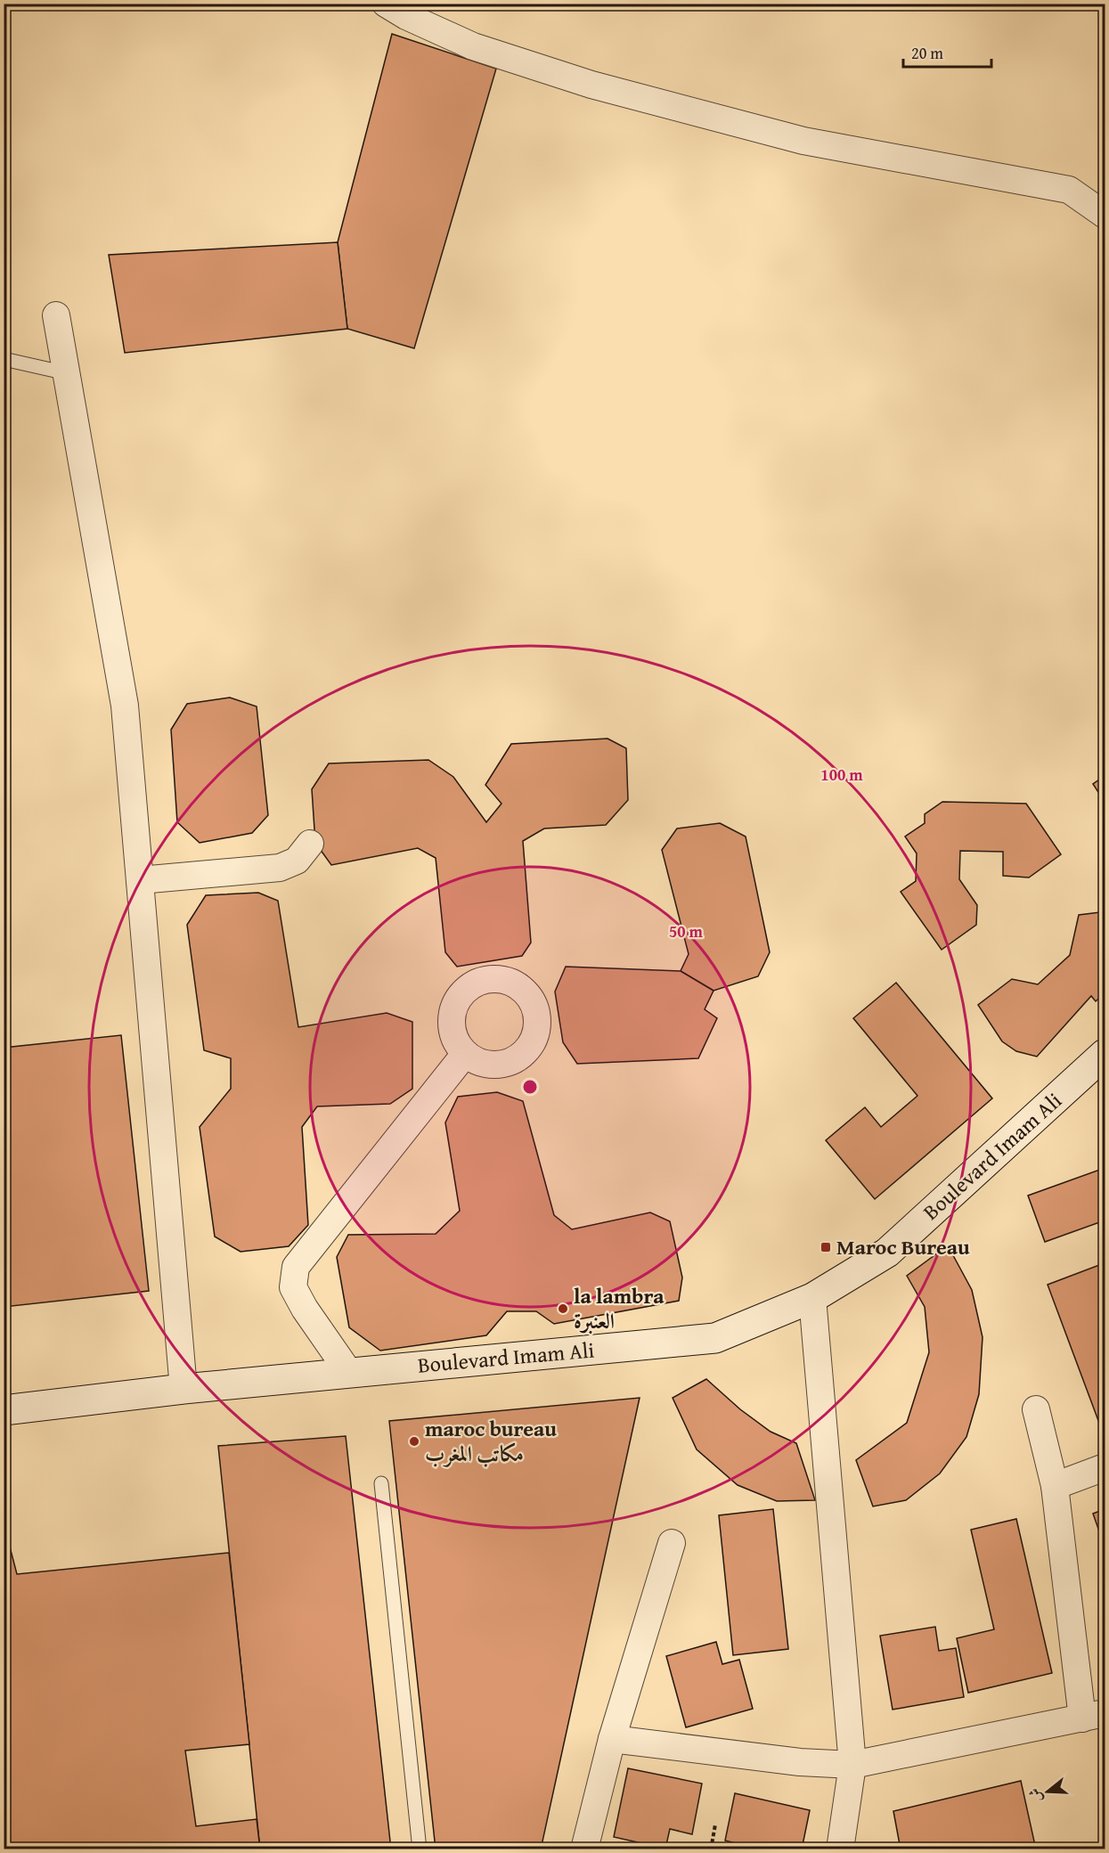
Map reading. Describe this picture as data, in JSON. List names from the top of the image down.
{
  "streets": {
    "street": ["Boulevard Imam Ali"]
  },
  "places": {
    "transit": ["Maroc Bureau"],
    "other": ["la lambra العنبرة", "maroc bureau مكاتب المغرب"]
  },
  "scale_bar": "20 m",
  "north": "left",
  "rings": ["100 m", "50 m"]
}
